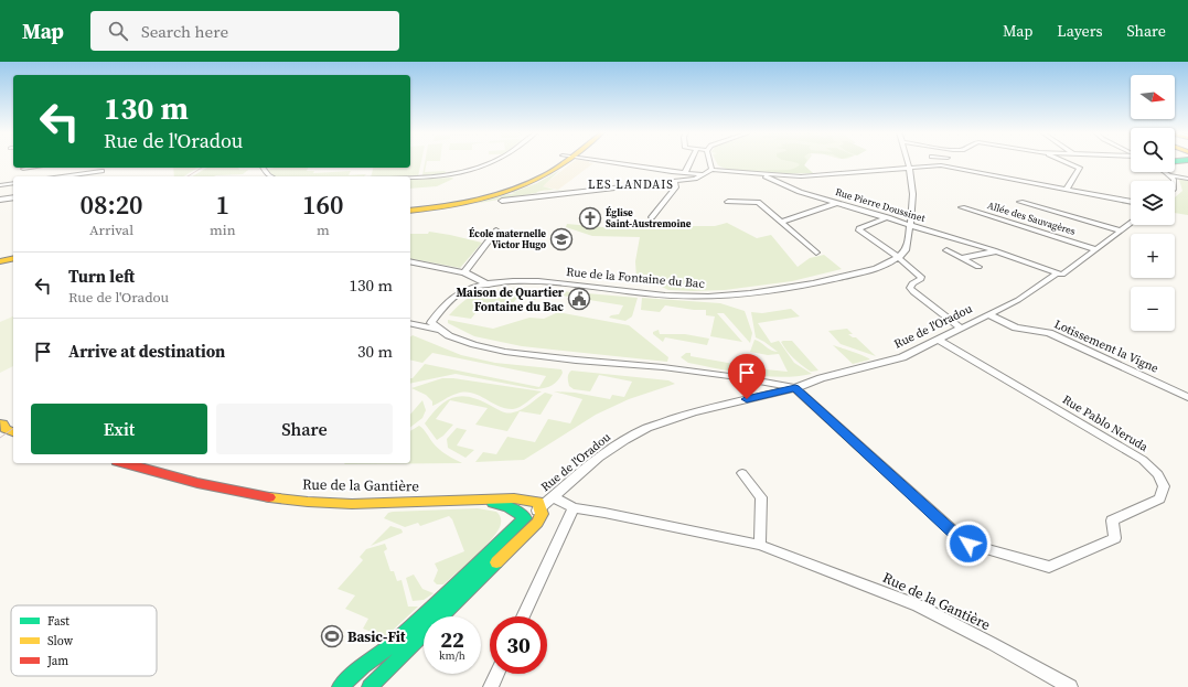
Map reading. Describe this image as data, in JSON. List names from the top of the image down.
{
  "streets": {
    "main road": ["Rue de l'Oradou", "Rue de la Gantière"],
    "street": [
      "Rue Pierre Doussinet",
      "Allée des Sauvagères",
      "Rue de la Fontaine du Bac",
      "Lotissement la Vigne",
      "Rue Pablo Neruda"
    ]
  },
  "crossings": [
    ["Rue Pierre Doussinet", "Rue de l'Oradou"],
    ["Allée des Sauvagères", "Rue de l'Oradou"],
    ["Rue de l'Oradou", "Lotissement la Vigne"],
    ["Rue de l'Oradou", "Rue Pablo Neruda"],
    ["Rue de l'Oradou", "Rue de la Gantière"]
  ],
  "districts": ["LES LANDAIS"],
  "places": {
    "church": ["Église Saint-Austremoine"],
    "school or university": ["École maternelle Victor Hugo"],
    "public building": ["Maison de Quartier Fontaine du Bac"],
    "sports": ["Basic-Fit"]
  },
  "legend": ["Fast", "Slow", "Jam"],
  "north": "right",
  "page": {
    "header": "Map",
    "search": "Search here",
    "nav": ["Map", "Layers", "Share"],
    "map_buttons": ["+", "−"],
    "turn": ["130 m", "Rue de l'Oradou"],
    "eta": [
      "08:20",
      "Arrival",
      "1",
      "min",
      "160",
      "m"
    ],
    "list": [
      {
        "name": "Turn left",
        "note": "Rue de l'Oradou",
        "value": "130 m"
      },
      {
        "name": "Arrive at destination",
        "value": "30 m"
      }
    ],
    "buttons": ["Exit", "Share"],
    "speed": "22 km/h",
    "limit": "30"
  }
}
